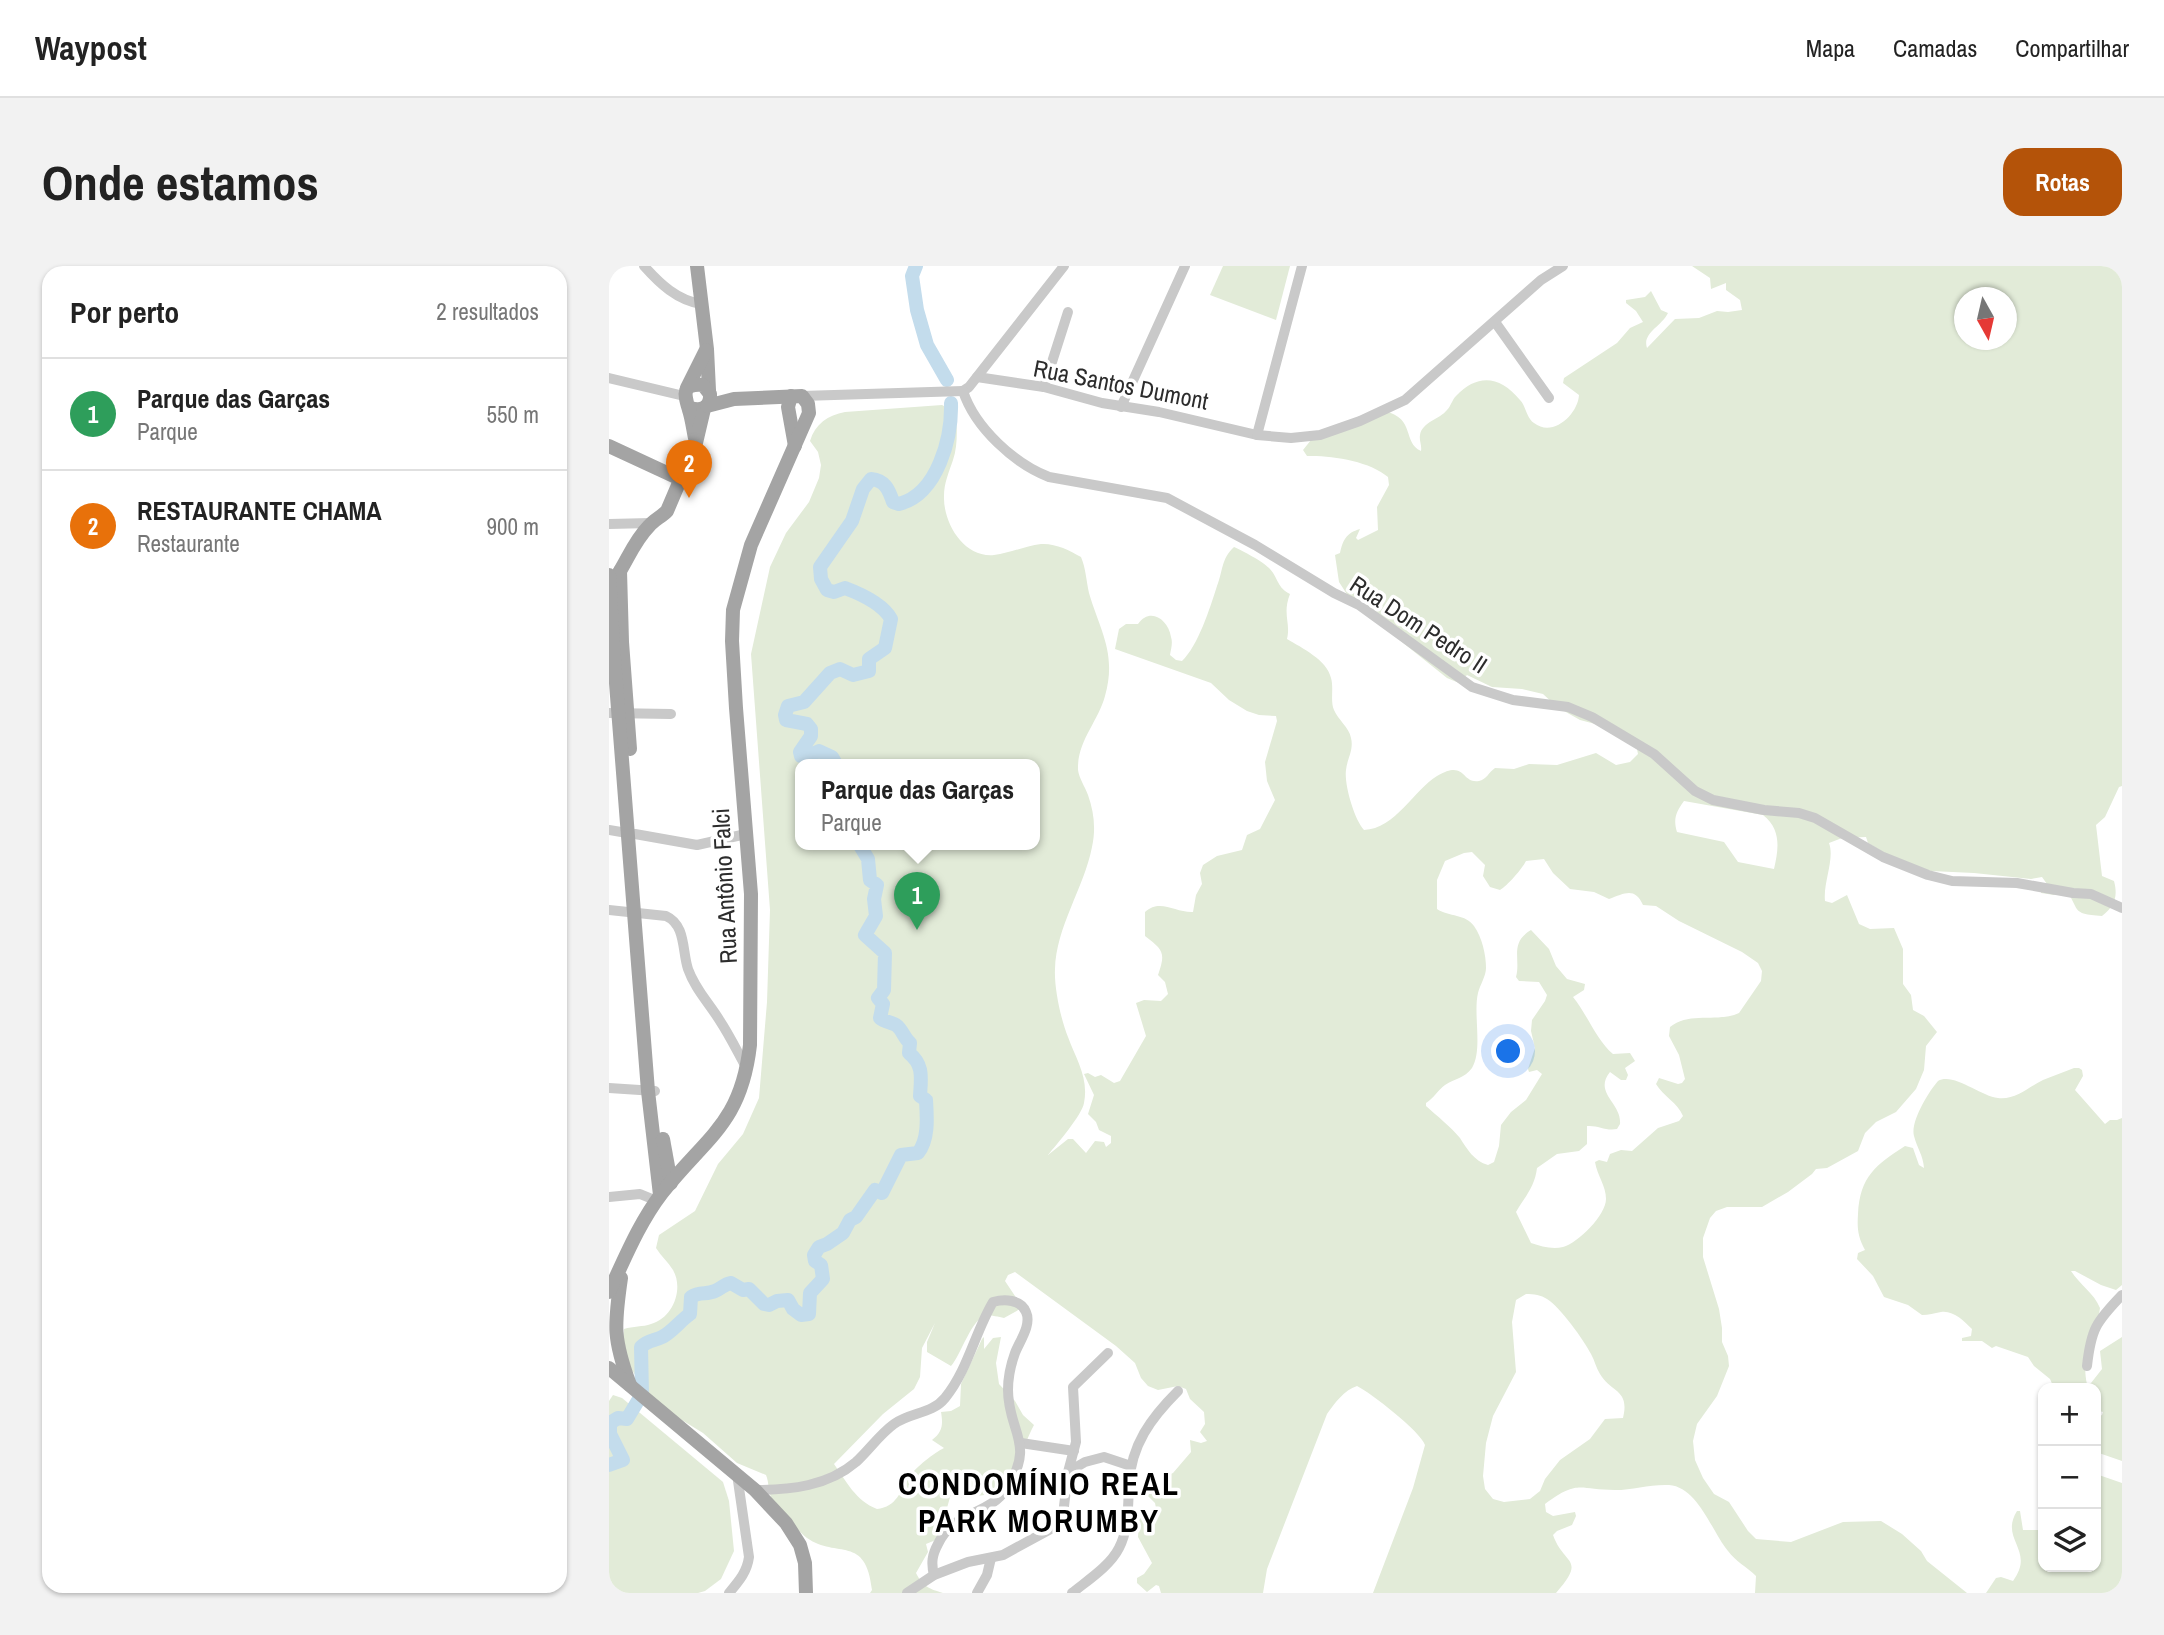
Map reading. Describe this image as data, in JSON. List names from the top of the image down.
{
  "streets": {
    "main road": ["Rua Antônio Falci"],
    "street": ["Rua Santos Dumont", "Rua Dom Pedro II"]
  },
  "districts": ["CONDOMÍNIO REAL PARK MORUMBY"],
  "north": "bottom",
  "page": {
    "header": "Waypost",
    "nav": ["Mapa", "Camadas", "Compartilhar"],
    "buttons": "Rotas",
    "title": "Onde estamos",
    "heading": ["Por perto", "2 resultados"],
    "list": [
      {
        "mark": "1",
        "name": "Parque das Garças",
        "note": "Parque",
        "value": "550 m"
      },
      {
        "mark": "2",
        "name": "RESTAURANTE CHAMA",
        "note": "Restaurante",
        "value": "900 m"
      }
    ],
    "pins": ["2", "1"],
    "popup": ["Parque das Garças", "Parque"],
    "map_buttons": ["+", "−"]
  }
}
